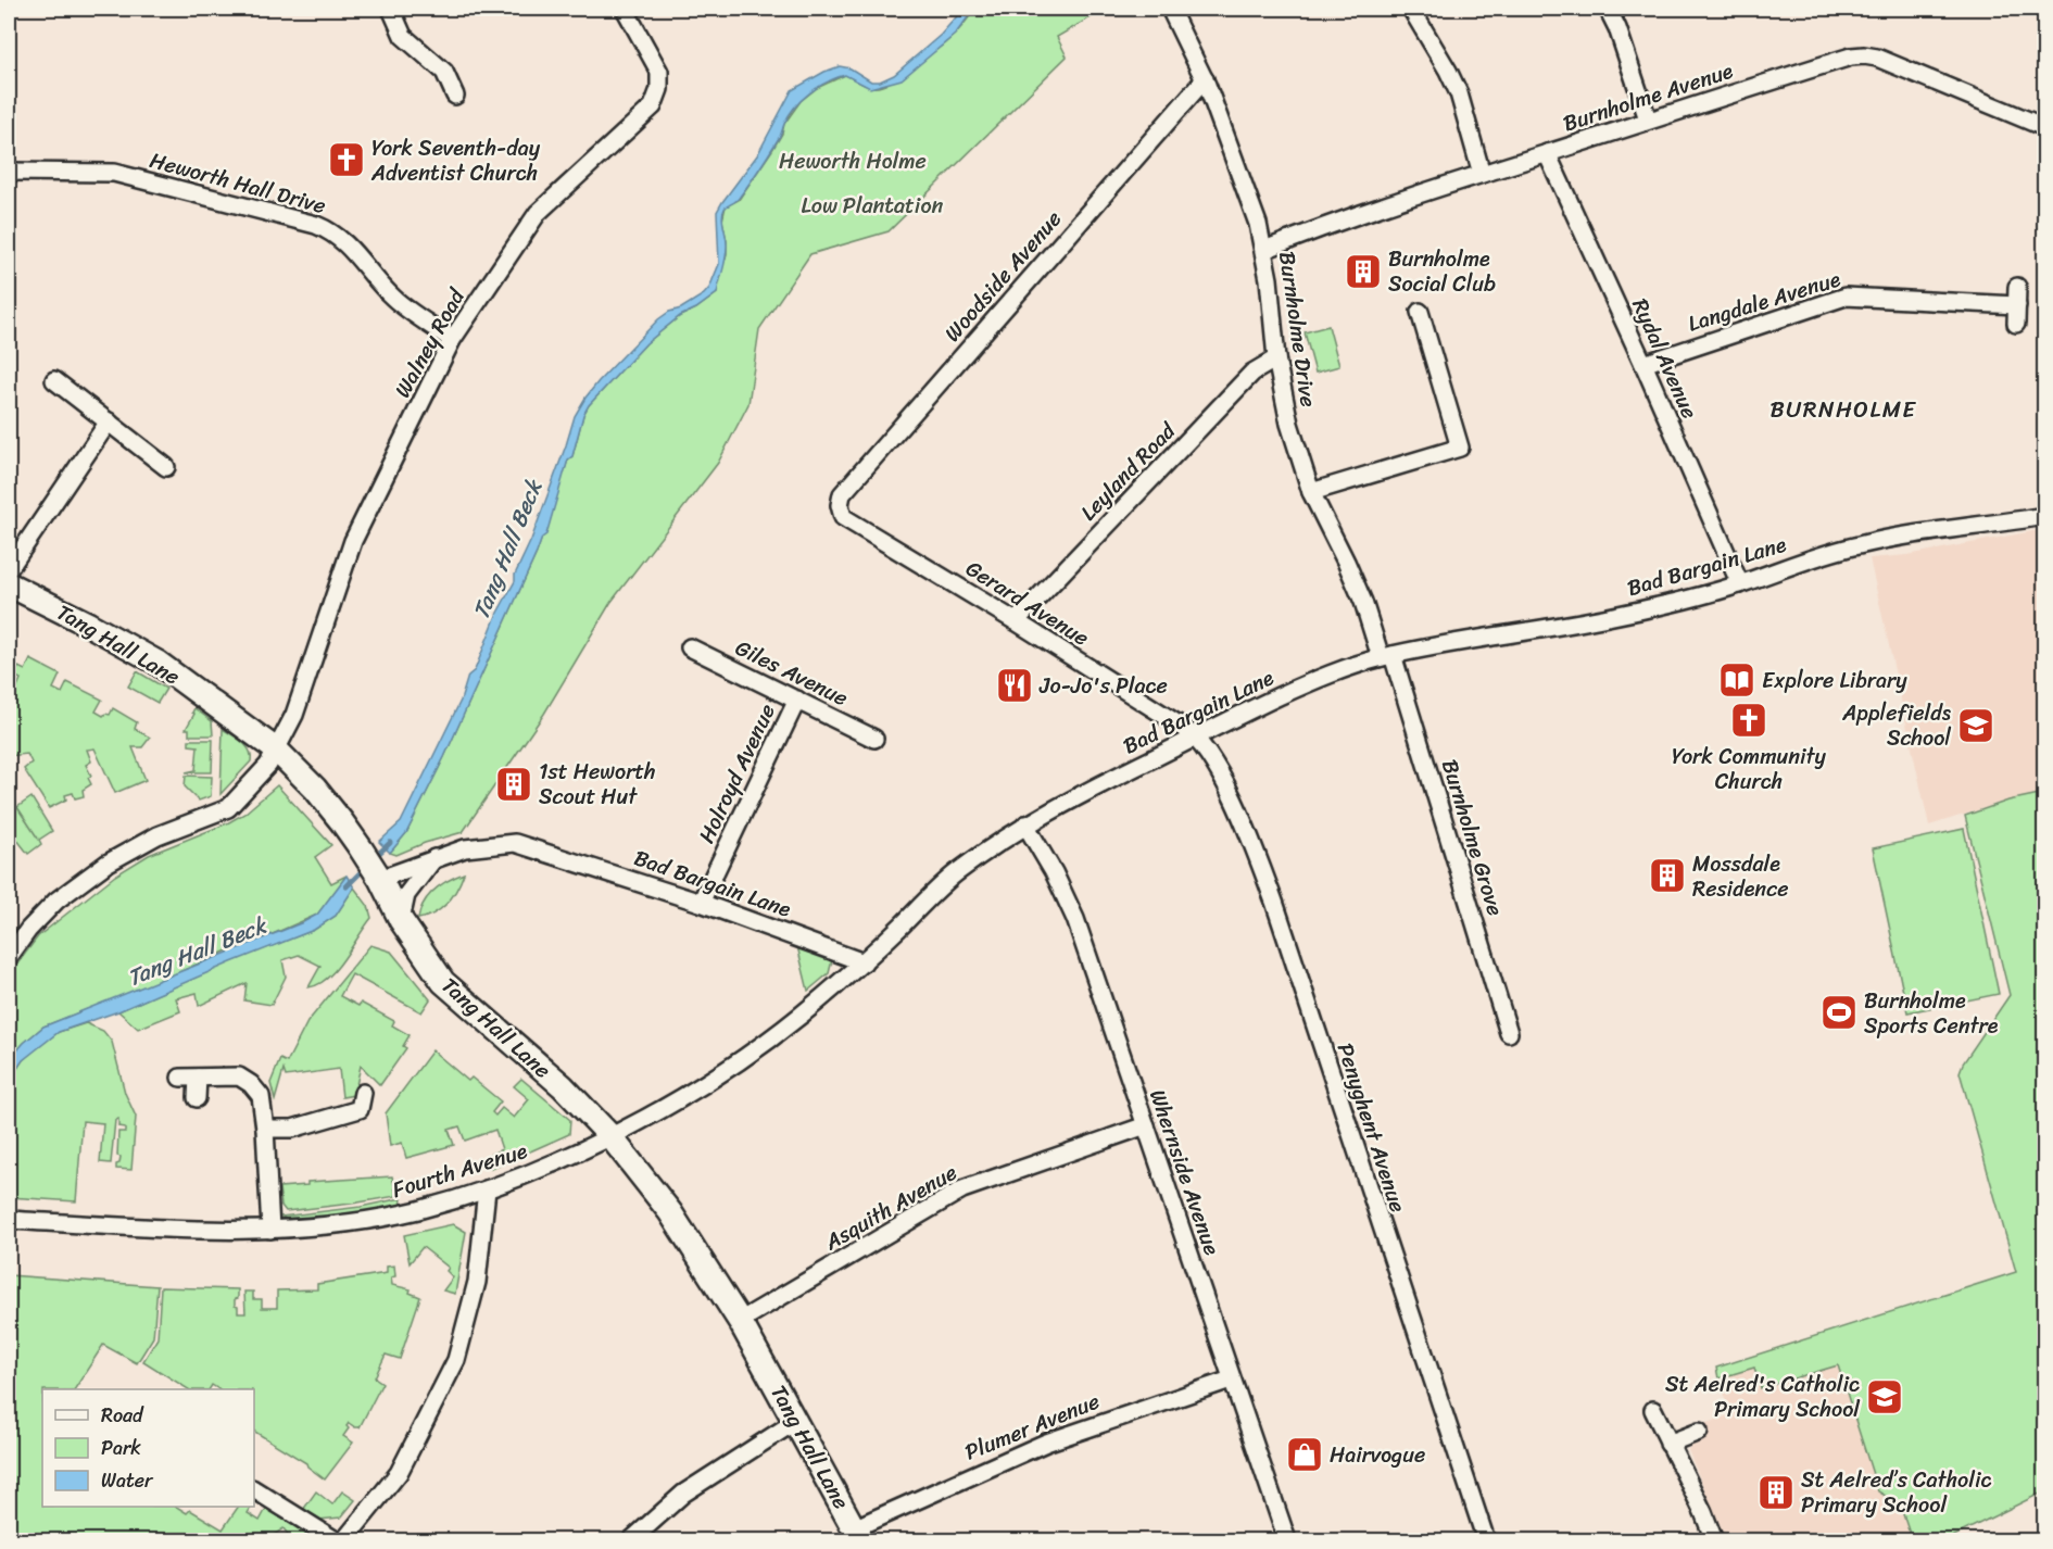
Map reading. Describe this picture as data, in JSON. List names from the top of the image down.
{
  "streets": {
    "street": [
      "Burnholme Avenue",
      "Heworth Hall Drive",
      "Woodside Avenue",
      "Langdale Avenue",
      "Burnholme Drive",
      "Walney Road",
      "Rydal Avenue",
      "Leyland Road",
      "Bad Bargain Lane",
      "Gerard Avenue",
      "Tang Hall Lane",
      "Giles Avenue",
      "Holroyd Avenue",
      "Burnholme Grove",
      "Penyghent Avenue",
      "Fourth Avenue",
      "Whernside Avenue",
      "Asquith Avenue",
      "Plumer Avenue"
    ]
  },
  "crossings": [
    ["Burnholme Avenue", "Burnholme Drive"],
    ["Burnholme Avenue", "Rydal Avenue"],
    ["Heworth Hall Drive", "Walney Road"],
    ["Woodside Avenue", "Burnholme Drive"],
    ["Woodside Avenue", "Gerard Avenue"],
    ["Langdale Avenue", "Rydal Avenue"],
    ["Burnholme Drive", "Leyland Road"],
    ["Burnholme Drive", "Bad Bargain Lane"],
    ["Burnholme Drive", "Burnholme Grove"],
    ["Walney Road", "Tang Hall Lane"],
    ["Rydal Avenue", "Bad Bargain Lane"],
    ["Leyland Road", "Gerard Avenue"],
    ["Bad Bargain Lane", "Gerard Avenue"],
    ["Bad Bargain Lane", "Tang Hall Lane"],
    ["Bad Bargain Lane", "Holroyd Avenue"],
    ["Bad Bargain Lane", "Burnholme Grove"],
    ["Bad Bargain Lane", "Penyghent Avenue"],
    ["Bad Bargain Lane", "Fourth Avenue"],
    ["Bad Bargain Lane", "Whernside Avenue"],
    ["Gerard Avenue", "Penyghent Avenue"],
    ["Tang Hall Lane", "Fourth Avenue"],
    ["Tang Hall Lane", "Asquith Avenue"],
    ["Tang Hall Lane", "Plumer Avenue"],
    ["Giles Avenue", "Holroyd Avenue"],
    ["Whernside Avenue", "Asquith Avenue"],
    ["Whernside Avenue", "Plumer Avenue"]
  ],
  "districts": ["BURNHOLME"],
  "water": ["Tang Hall Beck"],
  "parks": ["Heworth Holme", "Low Plantation"],
  "places": {
    "church": ["York Seventh-day Adventist Church", "York Community Church"],
    "building": [
      "Burnholme Social Club",
      "1st Heworth Scout Hut",
      "Mossdale Residence",
      "St Aelred’s Catholic Primary School"
    ],
    "library": ["Explore Library"],
    "restaurant": ["Jo-Jo's Place"],
    "school or university": ["Applefields School", "St Aelred's Catholic Primary School"],
    "sports": ["Burnholme Sports Centre"],
    "shop": ["Hairvogue"]
  },
  "legend": ["Road", "Park", "Water"]
}
